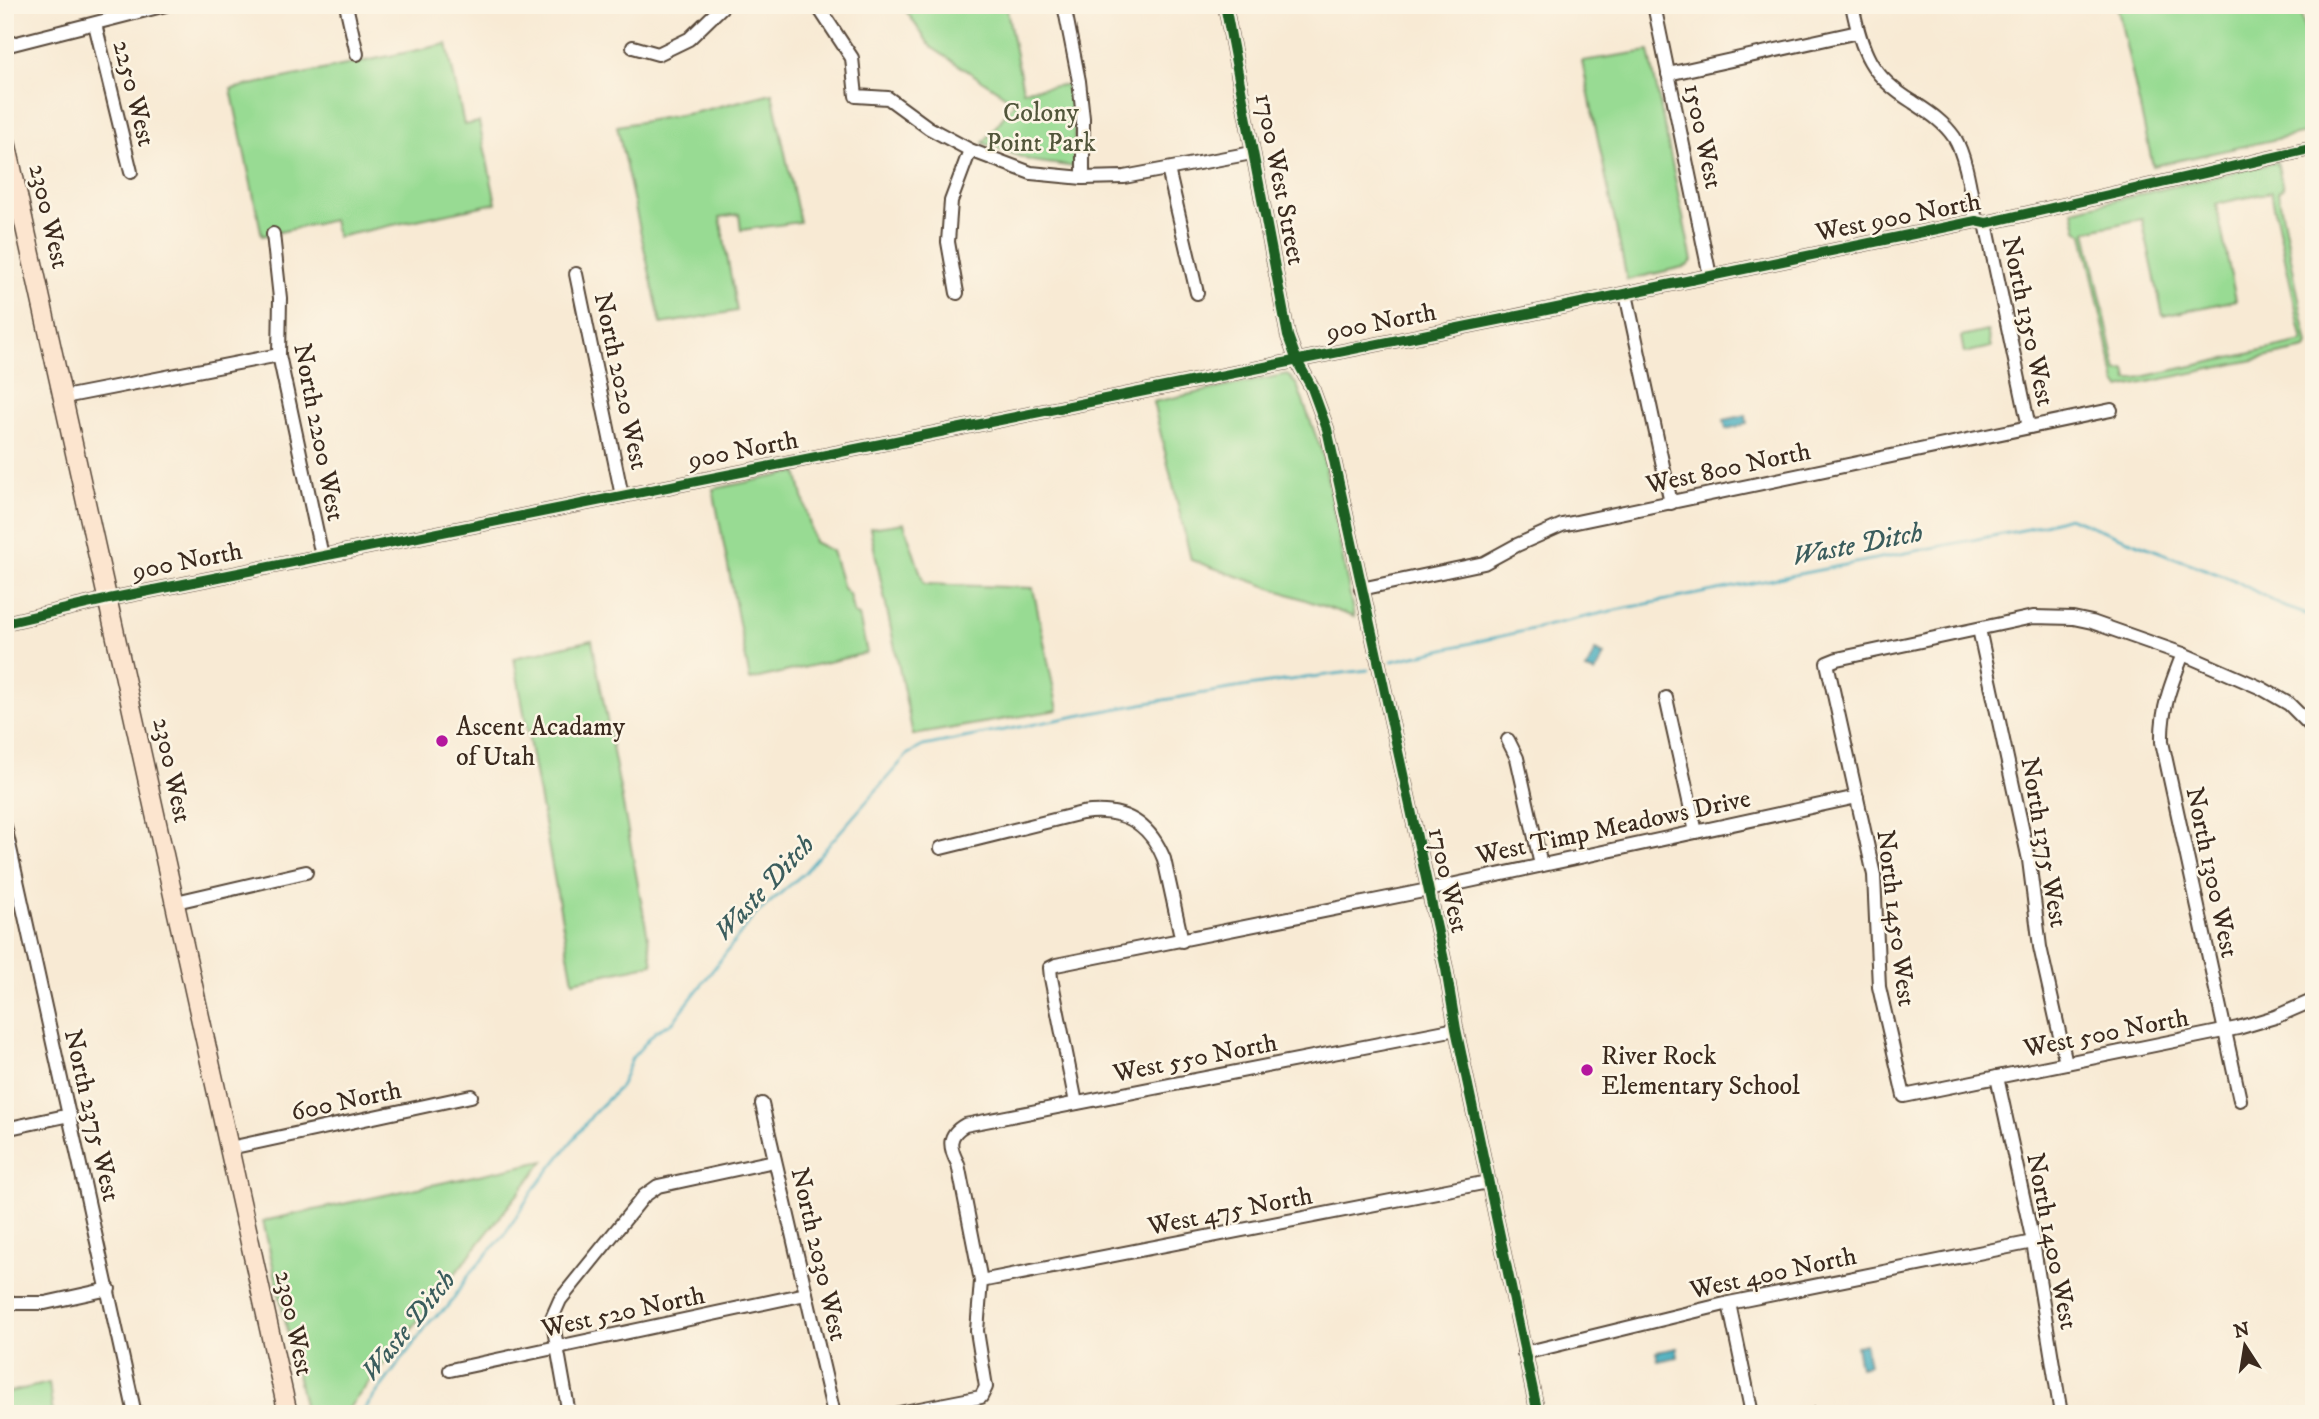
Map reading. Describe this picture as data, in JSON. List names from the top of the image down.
{
  "streets": {
    "main road": ["2300 West"],
    "street": [
      "2250 West",
      "1500 West",
      "1700 West Street",
      "West 900 North",
      "900 North",
      "North 1350 West",
      "North 2020 West",
      "North 2200 West",
      "West 800 North",
      "West Timp Meadows Drive",
      "North 1375 West",
      "North 1300 West",
      "1700 West",
      "North 1450 West",
      "West 500 North",
      "West 550 North",
      "600 North",
      "North 2375 West",
      "West 475 North",
      "North 1400 West",
      "North 2030 West",
      "West 400 North",
      "West 520 North"
    ]
  },
  "crossings": [
    ["1500 West", "West 900 North"],
    ["1700 West Street", "900 North"],
    ["1700 West Street", "1700 West"],
    ["2300 West", "900 North"],
    ["2300 West", "600 North"],
    ["West 900 North", "900 North"],
    ["West 900 North", "North 1350 West"],
    ["900 North", "North 2020 West"],
    ["900 North", "North 2200 West"],
    ["900 North", "1700 West"],
    ["North 1350 West", "West 800 North"],
    ["West 800 North", "1700 West"],
    ["West Timp Meadows Drive", "1700 West"],
    ["West Timp Meadows Drive", "North 1450 West"],
    ["West Timp Meadows Drive", "West 550 North"],
    ["North 1375 West", "North 1450 West"],
    ["North 1375 West", "West 500 North"],
    ["North 1300 West", "West 500 North"],
    ["1700 West", "West 550 North"],
    ["1700 West", "West 475 North"],
    ["1700 West", "West 400 North"],
    ["North 1450 West", "West 500 North"],
    ["West 500 North", "North 1400 West"],
    ["West 550 North", "West 475 North"],
    ["North 1400 West", "West 400 North"],
    ["North 2030 West", "West 520 North"]
  ],
  "water": ["Waste Ditch"],
  "parks": ["Colony Point Park"],
  "places": ["Ascent Acadamy of Utah", "River Rock Elementary School"],
  "north": "top"
}
